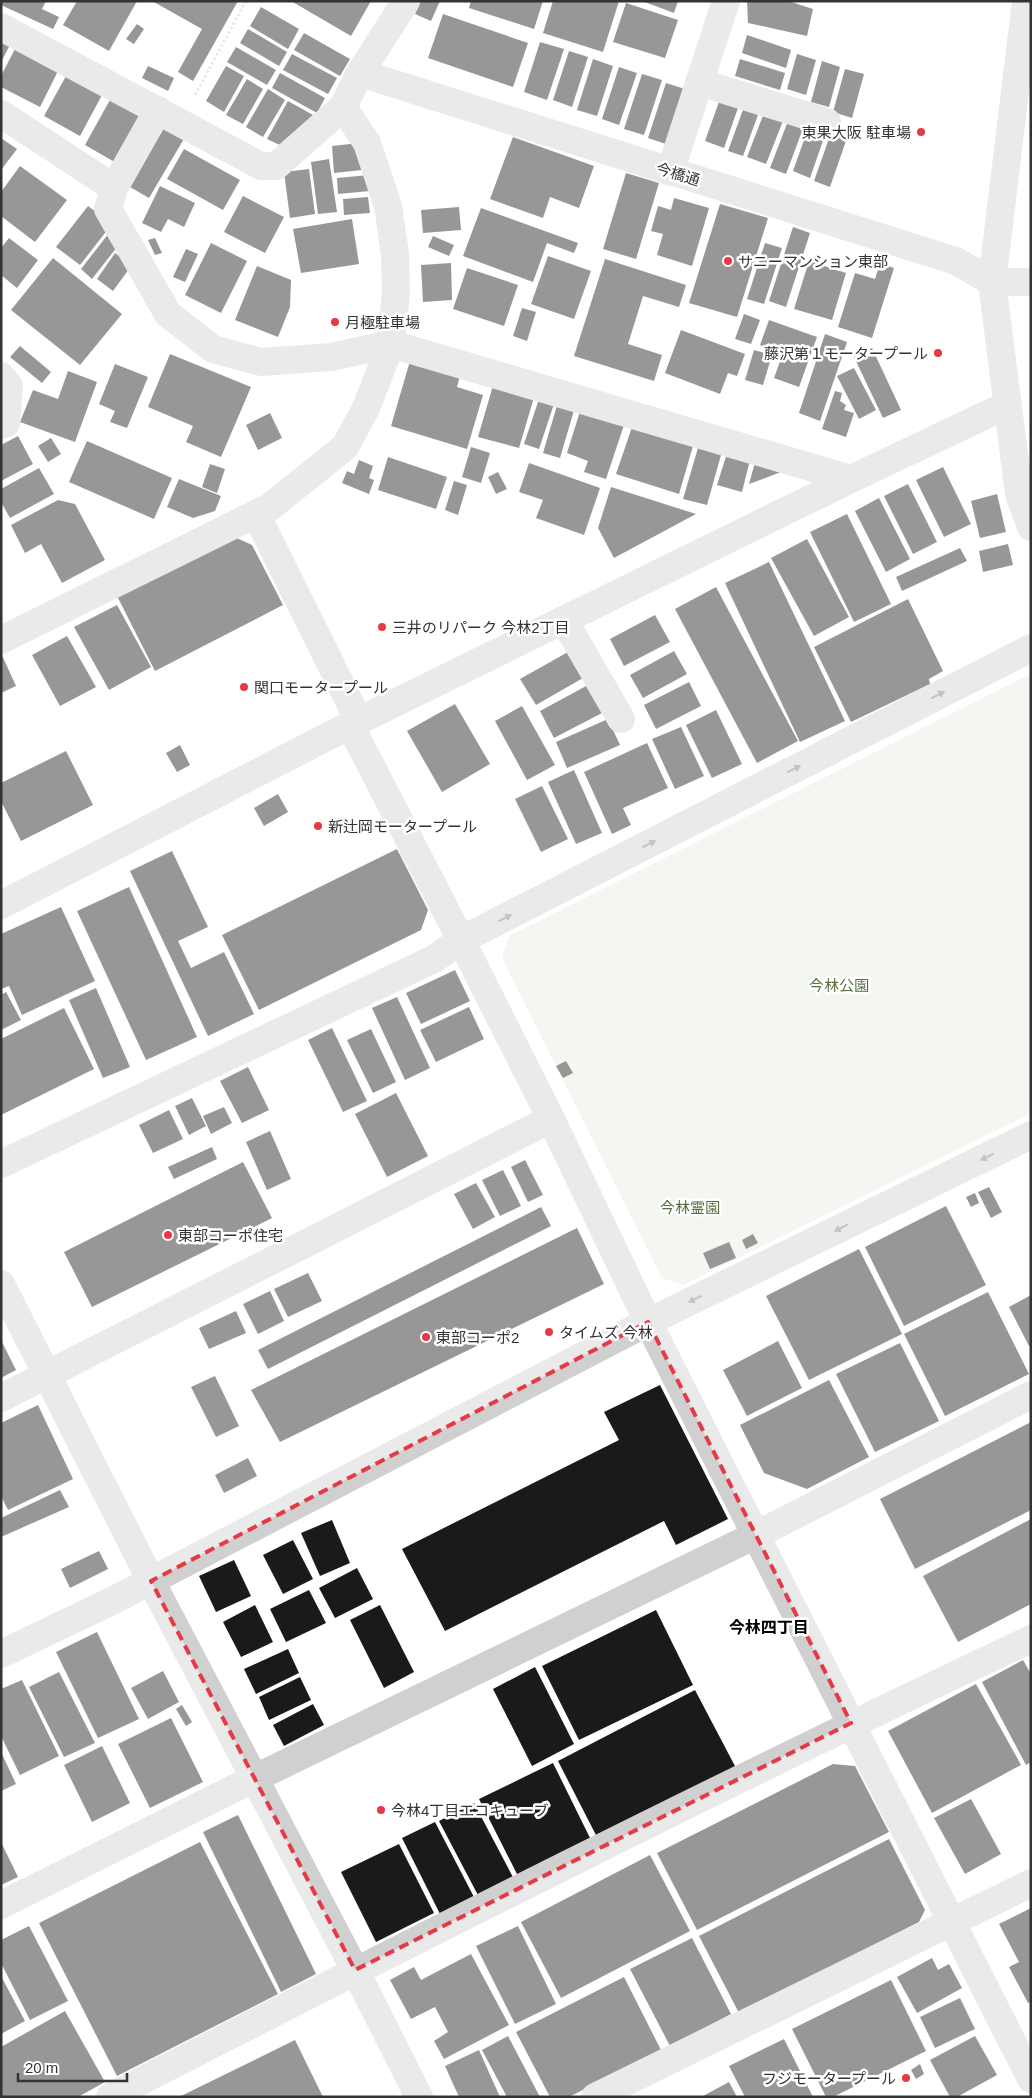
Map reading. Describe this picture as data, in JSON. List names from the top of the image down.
{
  "streets": {
    "street": ["今橋通"]
  },
  "districts": ["今林四丁目"],
  "parks": ["今林公園", "今林霊園"],
  "places": [
    "東果大阪 駐車場",
    "サニーマンション東部",
    "月極駐車場",
    "藤沢第１モータープール",
    "三井のリパーク 今林2丁目",
    "関口モータープール",
    "新辻岡モータープール",
    "東部コーポ住宅",
    "タイムズ 今林",
    "東部コーポ2",
    "今林4丁目エコキューブ",
    "フジモータープール"
  ],
  "scale_bar": "20 m"
}
